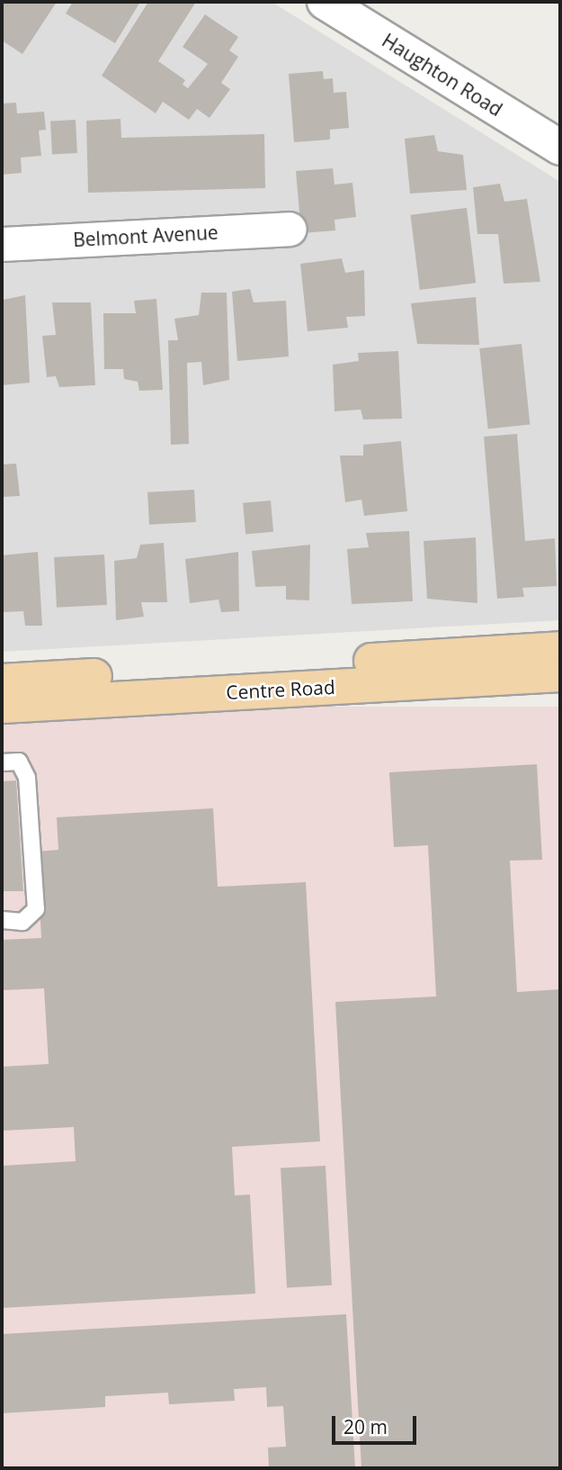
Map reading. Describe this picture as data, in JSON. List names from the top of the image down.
{
  "streets": {
    "main road": ["Centre Road"],
    "street": ["Haughton Road", "Belmont Avenue"]
  },
  "scale_bar": "20 m"
}
